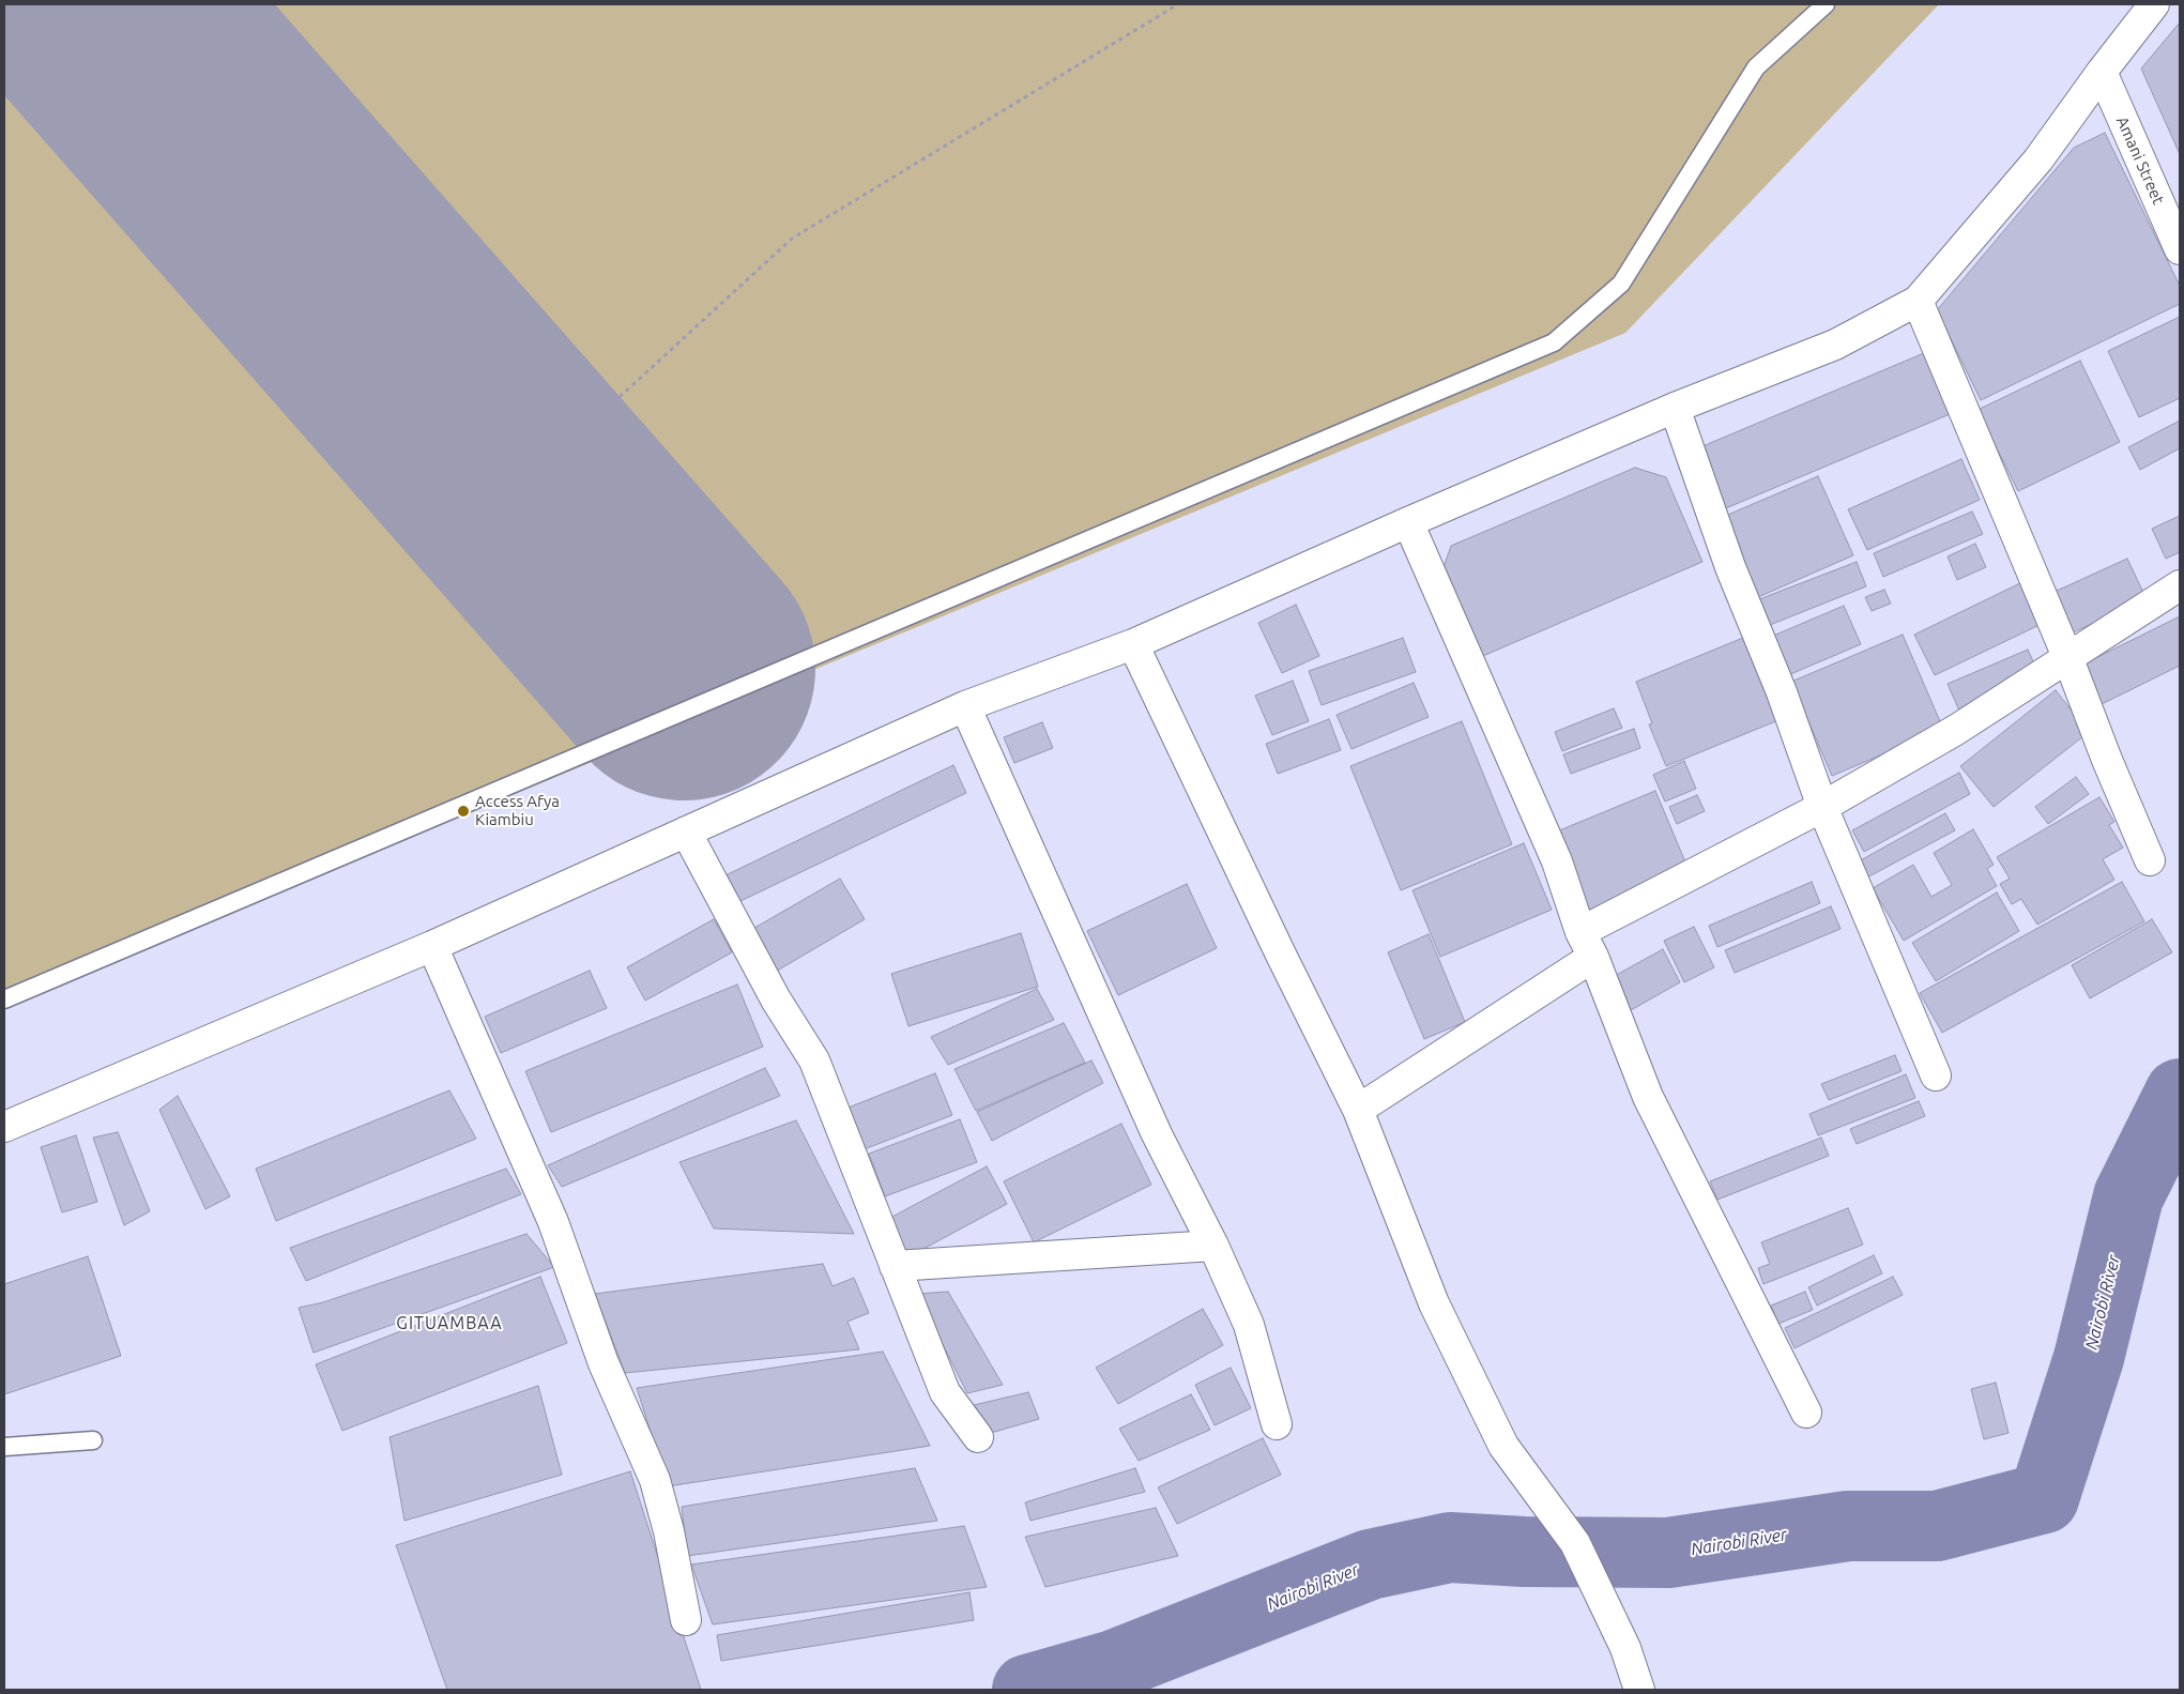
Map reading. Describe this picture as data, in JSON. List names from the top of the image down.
{
  "streets": {
    "street": ["Amani Street"]
  },
  "districts": ["GITUAMBAA"],
  "water": ["Nairobi River"],
  "places": ["Access Afya Kiambiu"]
}
